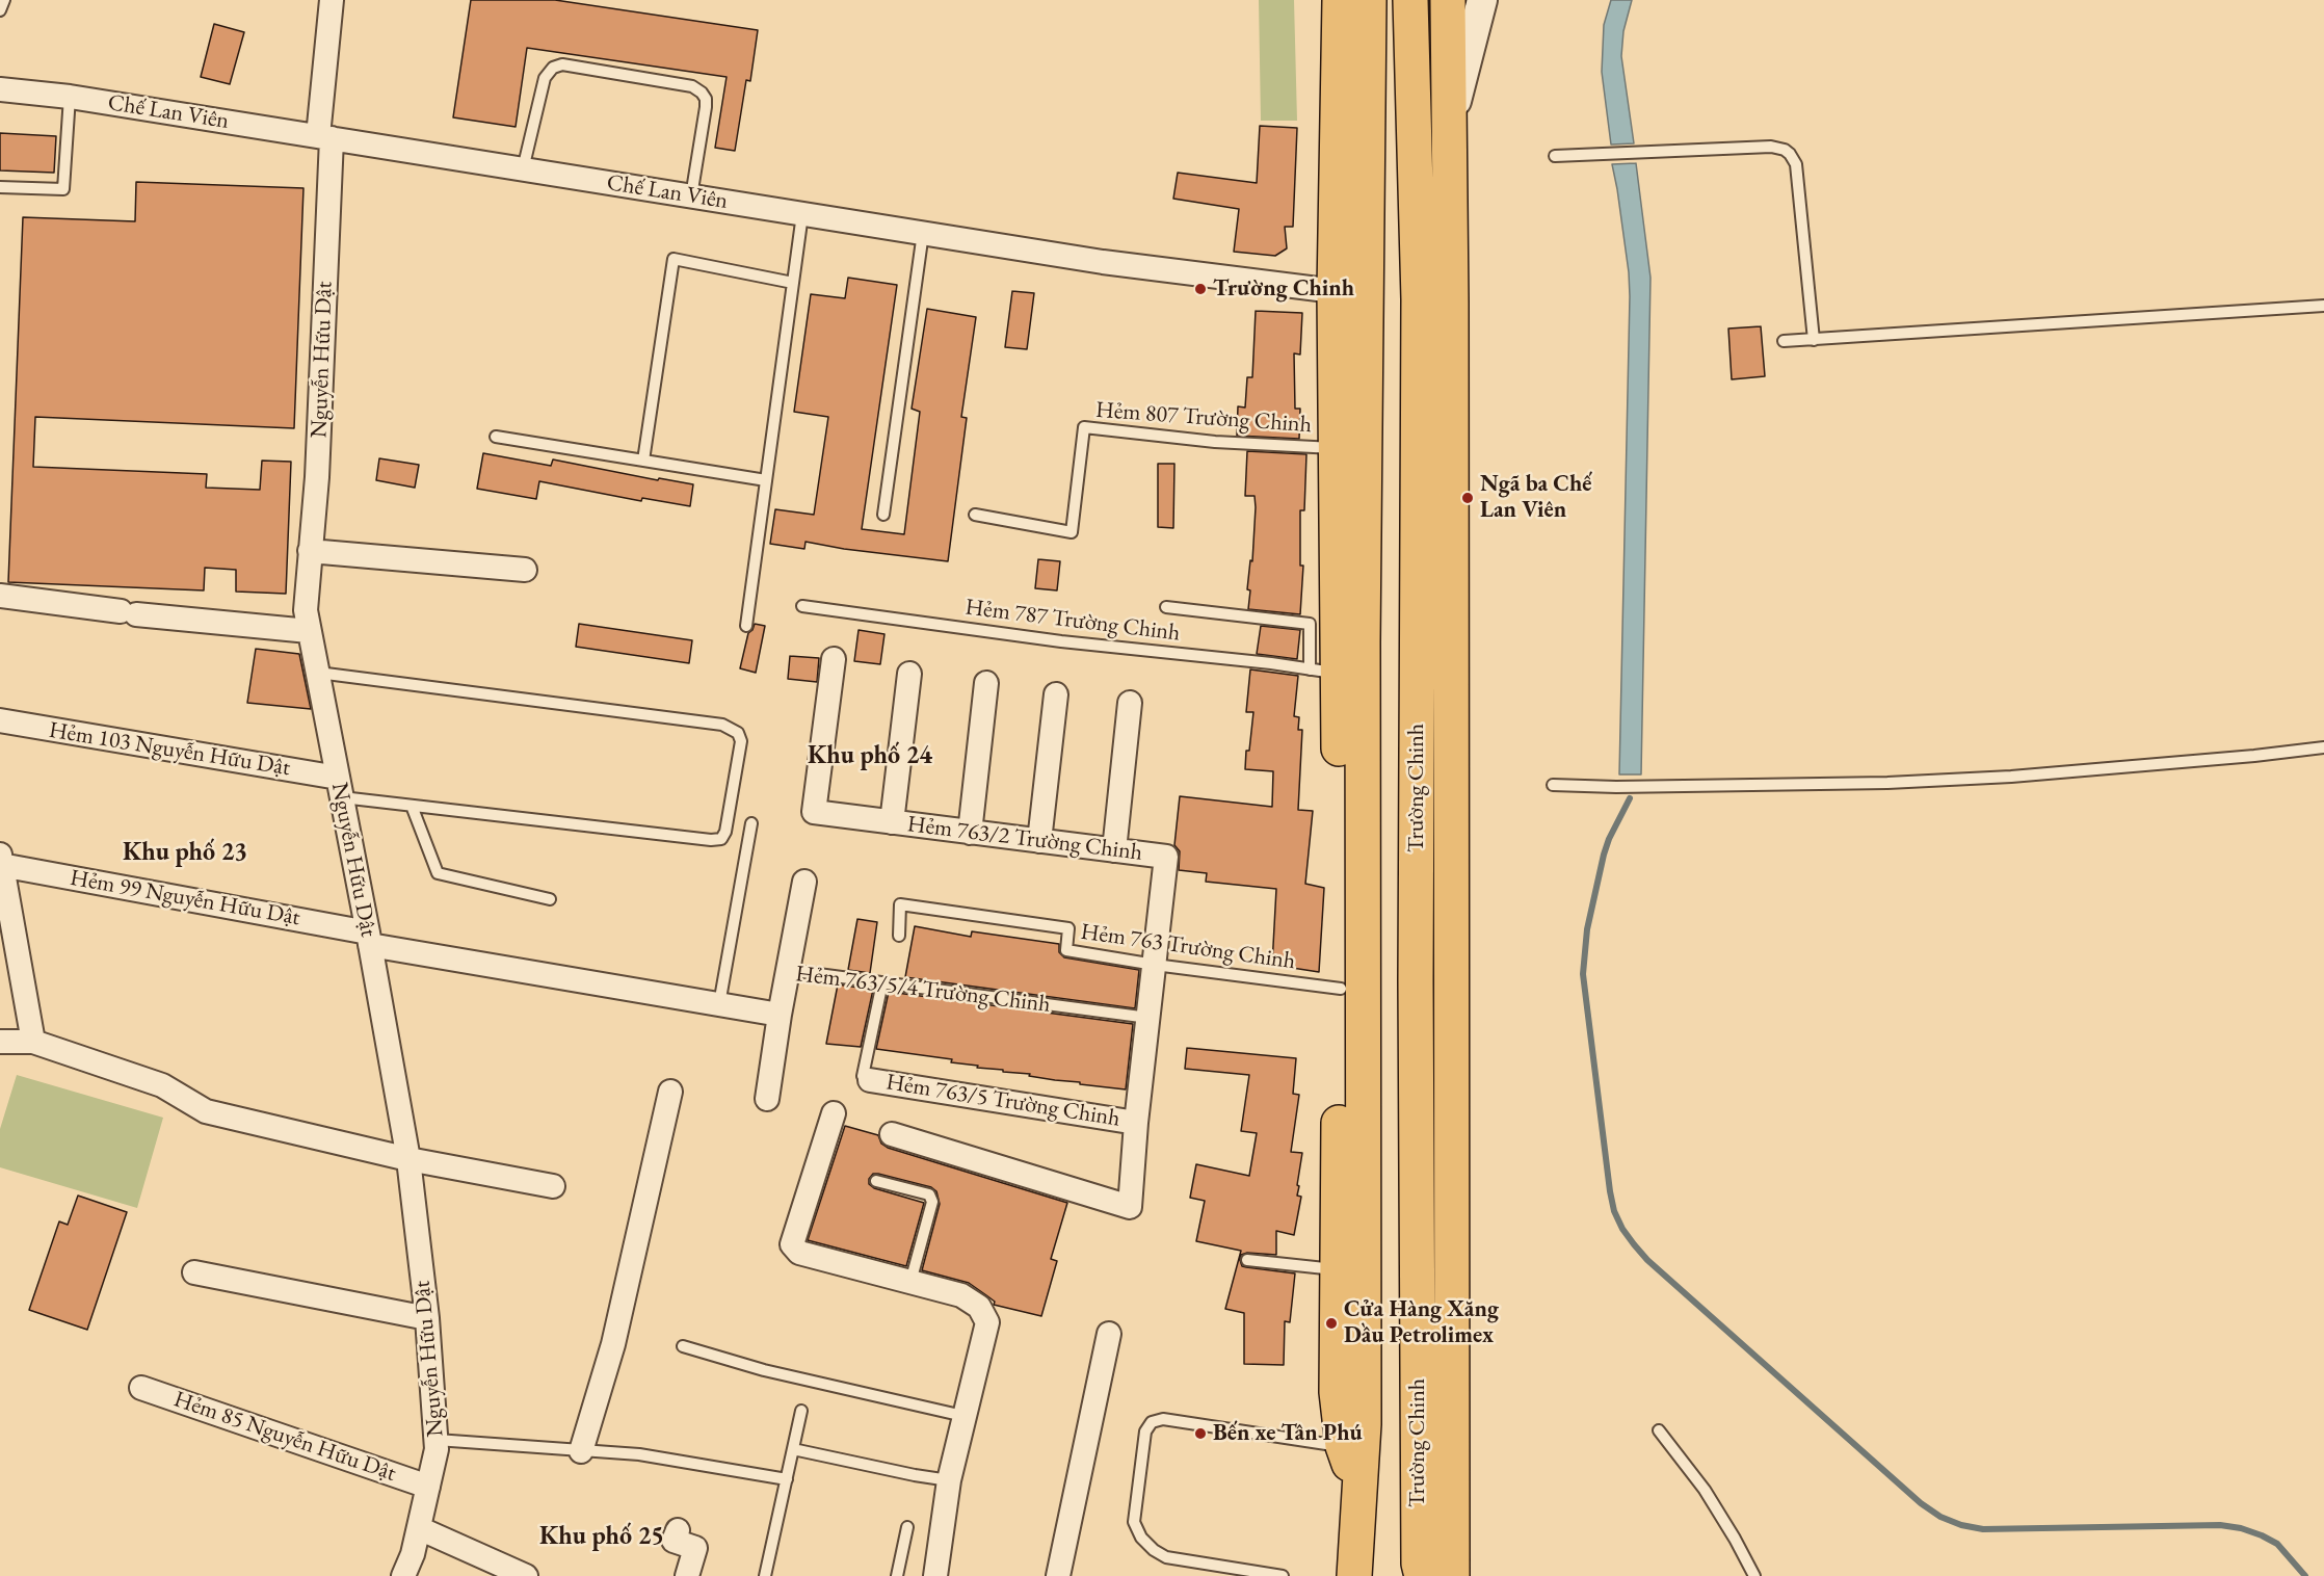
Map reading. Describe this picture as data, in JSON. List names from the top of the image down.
{
  "streets": {
    "main road": ["Trường Chinh"],
    "street": [
      "Chế Lan Viên",
      "Nguyễn Hữu Dật",
      "Hẻm 103 Nguyễn Hữu Dật",
      "Hẻm 763/2 Trường Chinh",
      "Hẻm 99 Nguyễn Hữu Dật",
      "Hẻm 763/5/4 Trường Chinh",
      "Hẻm 763/5 Trường Chinh",
      "Hẻm 85 Nguyễn Hữu Dật"
    ],
    "lane": ["Hẻm 807 Trường Chinh", "Hẻm 787 Trường Chinh", "Hẻm 763 Trường Chinh"]
  },
  "crossings": [
    ["Chế Lan Viên", "Nguyễn Hữu Dật"],
    ["Nguyễn Hữu Dật", "Hẻm 103 Nguyễn Hữu Dật"],
    ["Nguyễn Hữu Dật", "Hẻm 99 Nguyễn Hữu Dật"],
    ["Nguyễn Hữu Dật", "Hẻm 85 Nguyễn Hữu Dật"],
    ["Hẻm 763/2 Trường Chinh", "Hẻm 763 Trường Chinh"],
    ["Hẻm 763/2 Trường Chinh", "Hẻm 763/5 Trường Chinh"],
    ["Hẻm 99 Nguyễn Hữu Dật", "Hẻm 763/5/4 Trường Chinh"],
    ["Hẻm 763 Trường Chinh", "Hẻm 763/5 Trường Chinh"],
    ["Hẻm 763/5/4 Trường Chinh", "Hẻm 763/5 Trường Chinh"]
  ],
  "districts": ["Khu phố 24", "Khu phố 23", "Khu phố 25"],
  "places": [
    "Trường Chinh",
    "Ngã ba Chế Lan Viên",
    "Cửa Hàng Xăng Dầu Petrolimex",
    "Bến xe Tân Phú"
  ]
}
